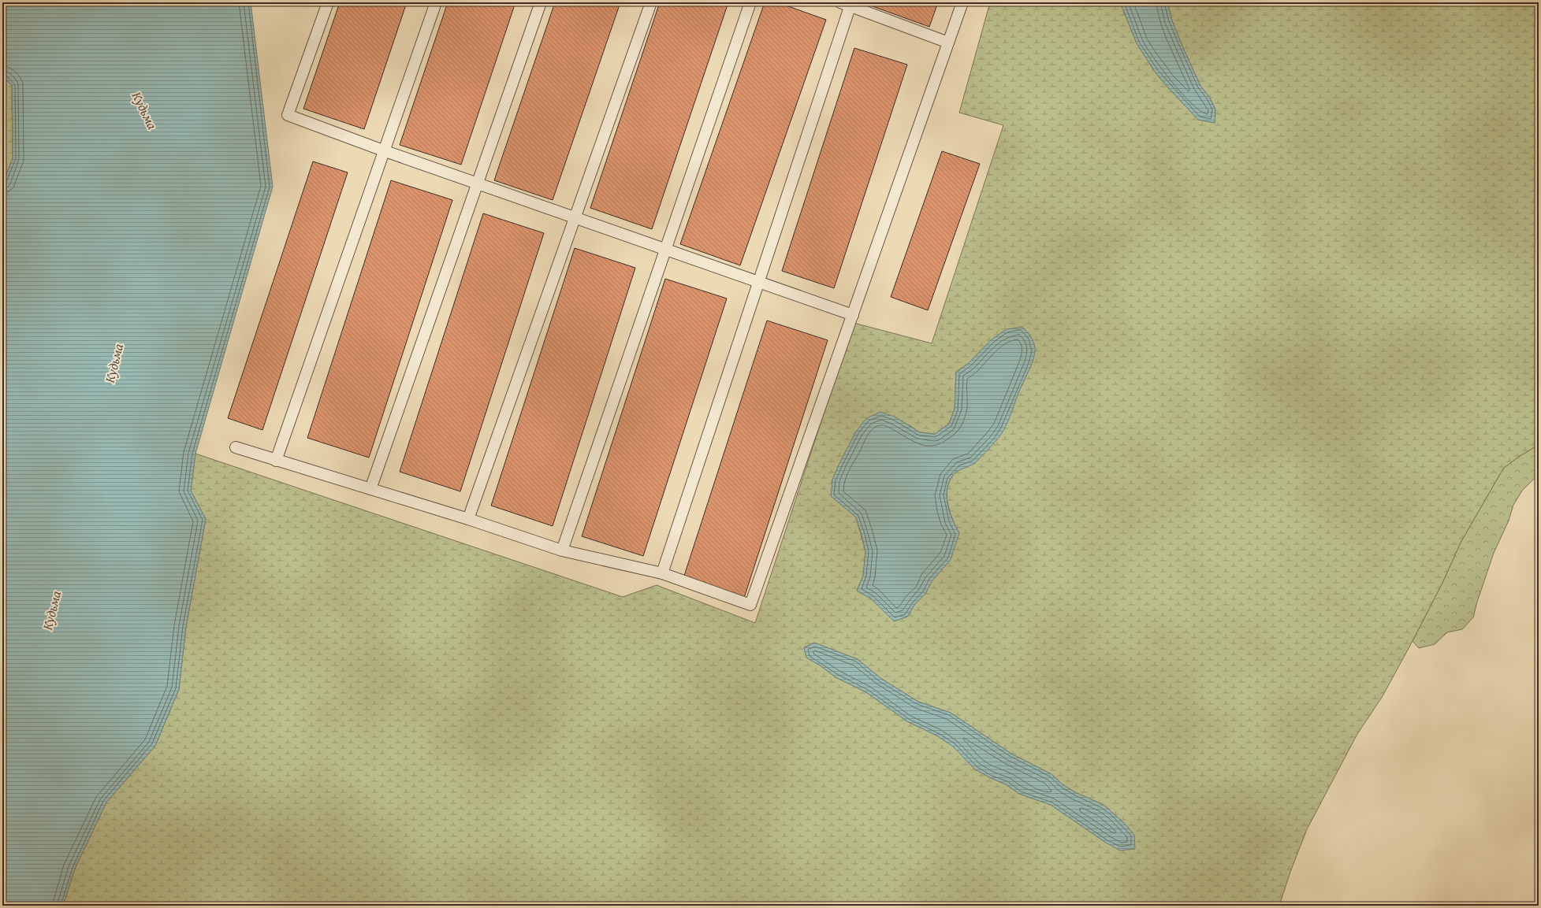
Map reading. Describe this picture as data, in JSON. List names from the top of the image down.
{
  "water": ["Кудьма"]
}
